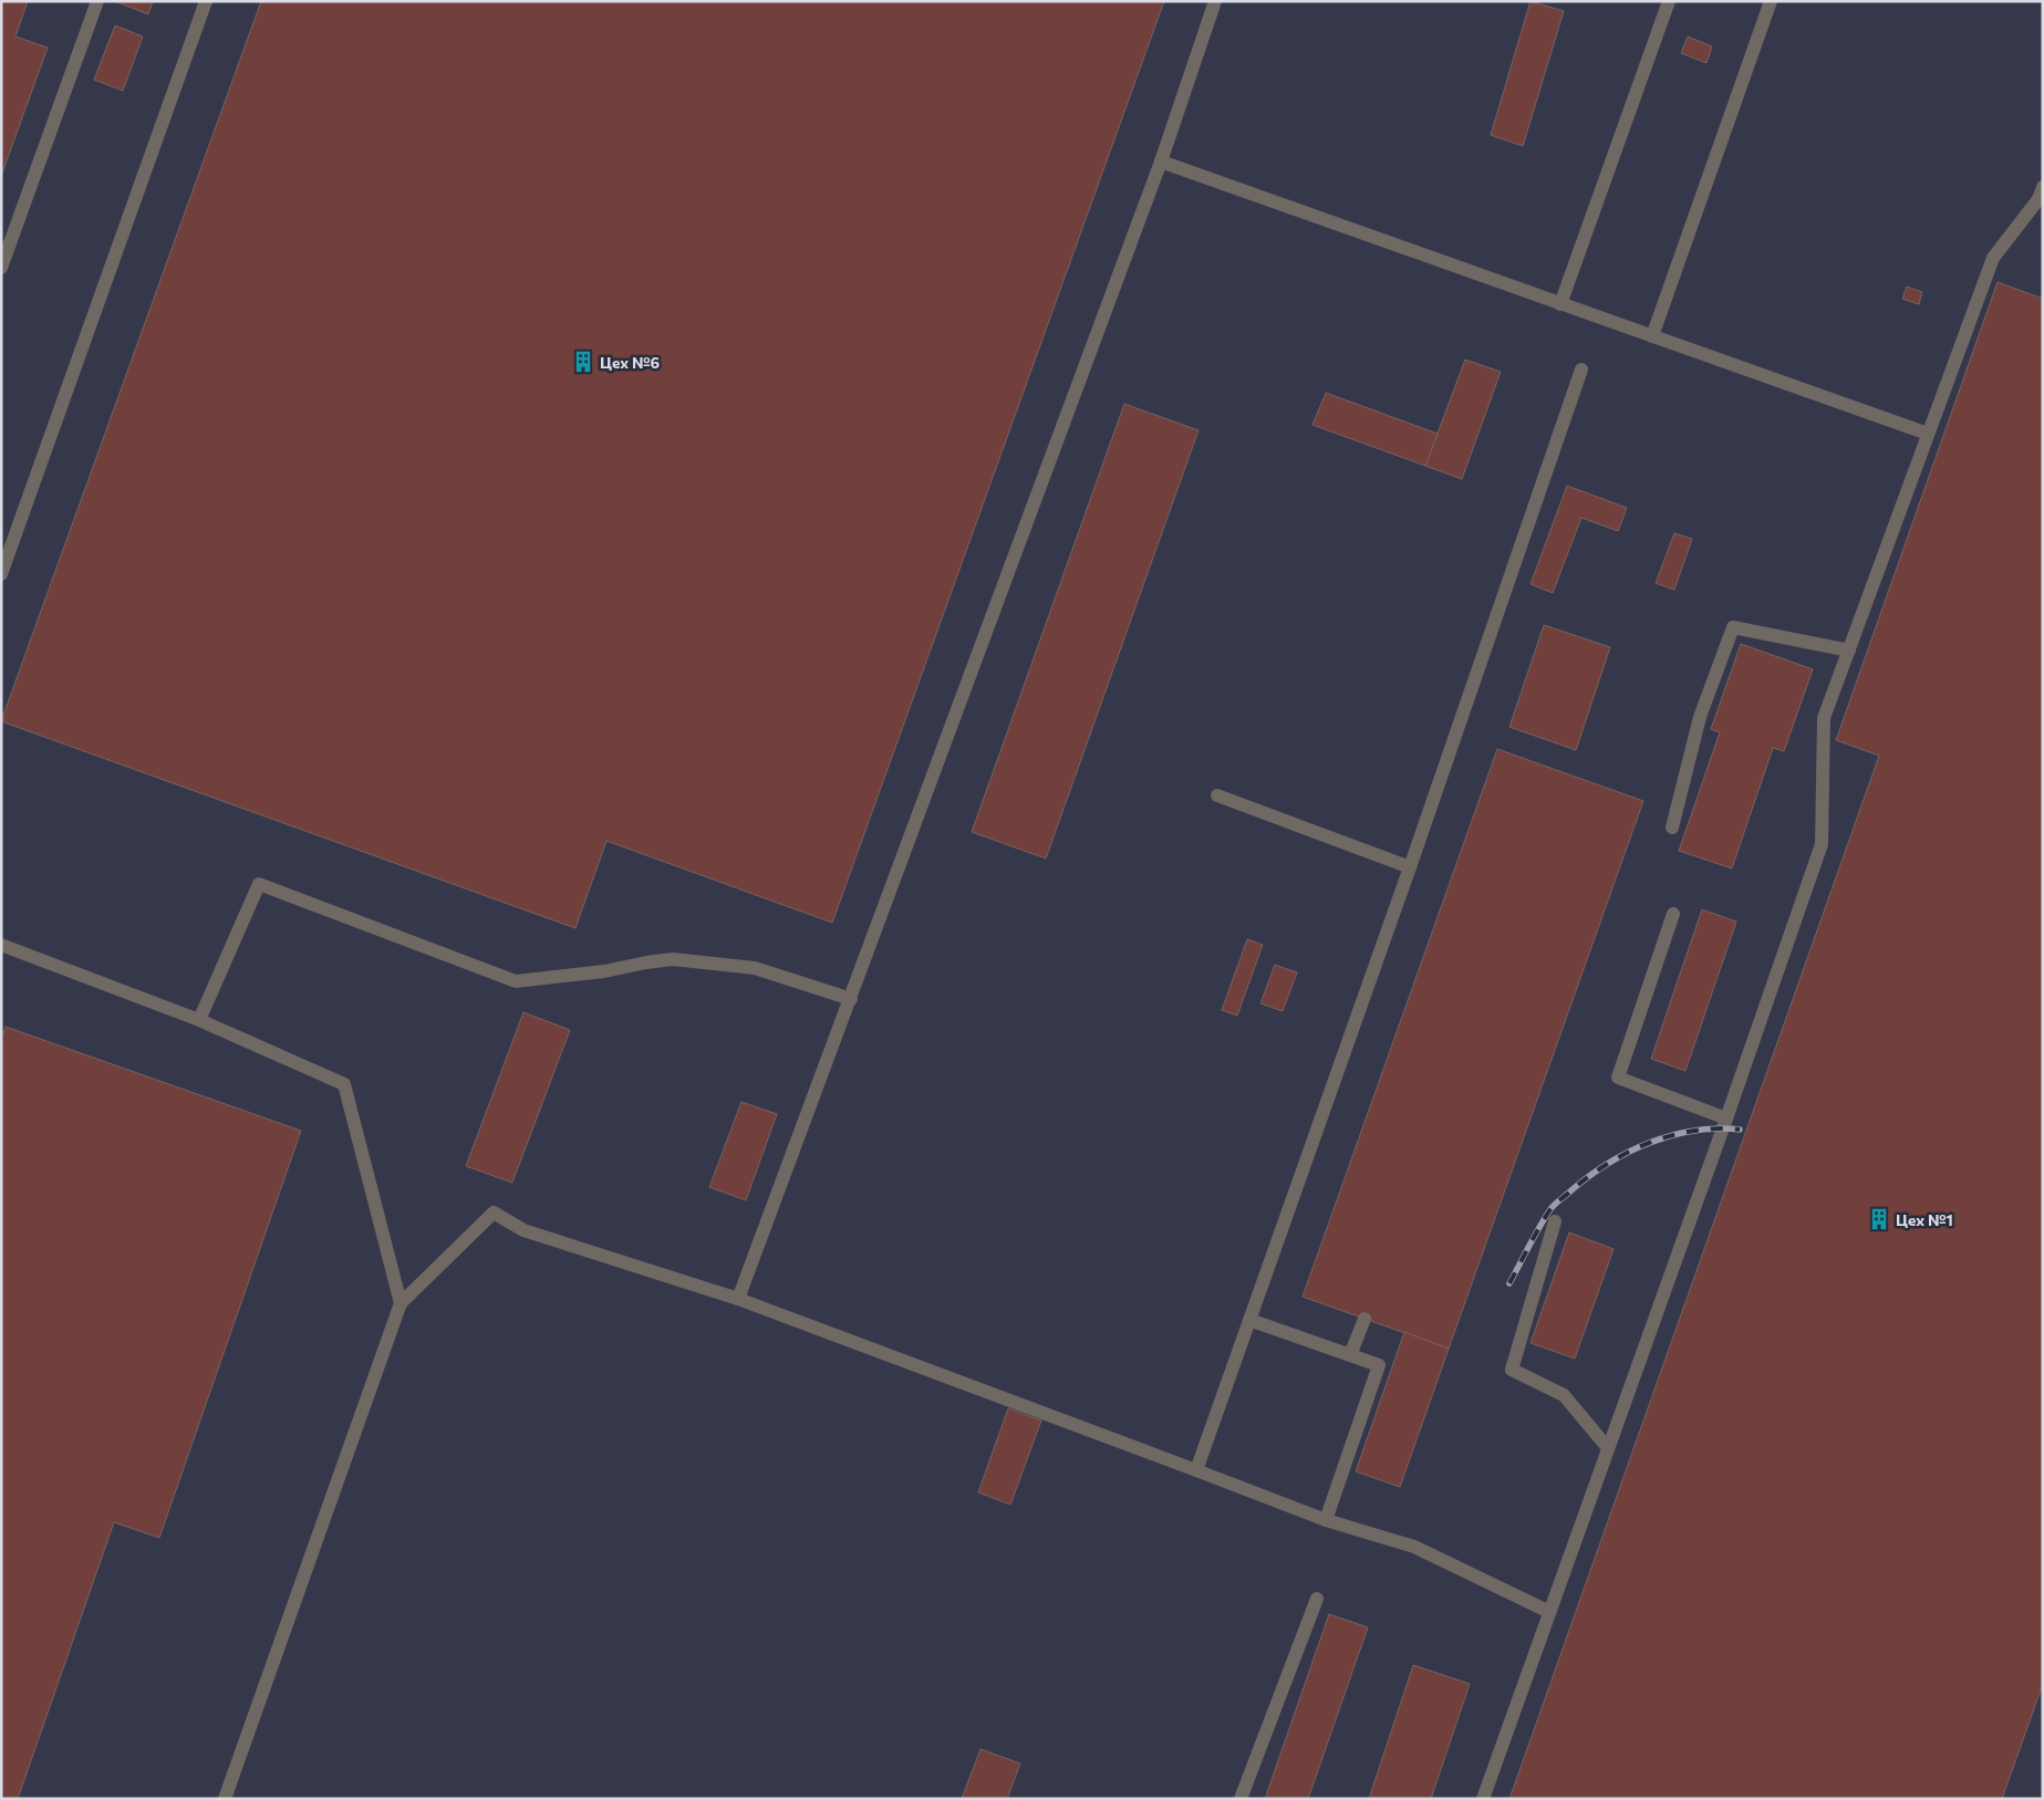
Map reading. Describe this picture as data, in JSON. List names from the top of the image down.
{
  "places": {
    "building": ["Цех №6", "Цех №1"]
  }
}
